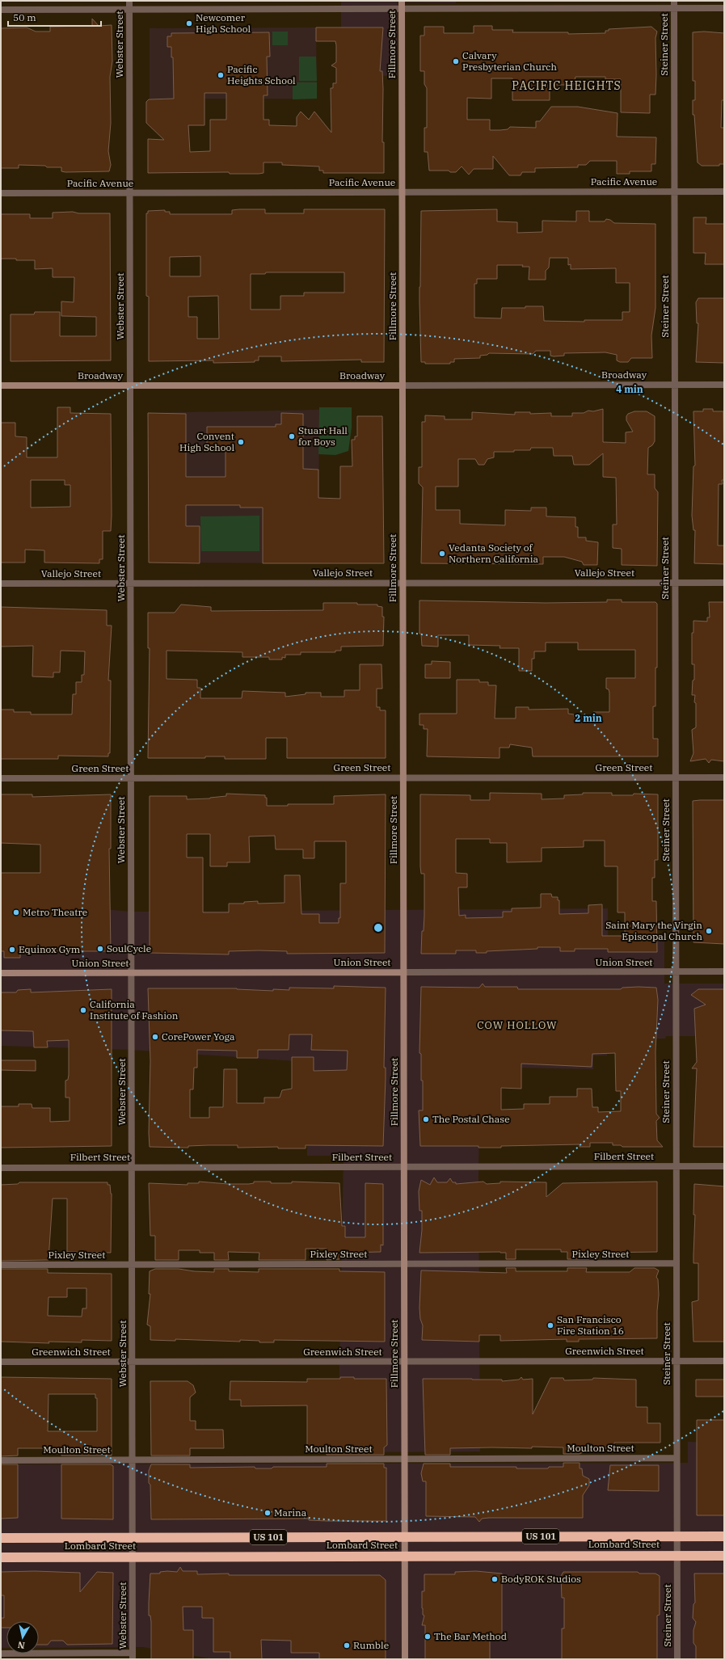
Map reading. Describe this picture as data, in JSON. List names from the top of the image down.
{
  "streets": {
    "highway": ["US 101", "Lombard Street"],
    "street": [
      "Webster Street",
      "Fillmore Street",
      "Steiner Street",
      "Pacific Avenue",
      "Broadway",
      "Vallejo Street",
      "Green Street",
      "Union Street",
      "Filbert Street",
      "Pixley Street",
      "Greenwich Street",
      "Moulton Street"
    ]
  },
  "crossings": [
    ["Webster Street", "Pacific Avenue"],
    ["Webster Street", "Broadway"],
    ["Webster Street", "Vallejo Street"],
    ["Webster Street", "Green Street"],
    ["Webster Street", "Union Street"],
    ["Webster Street", "Filbert Street"],
    ["Webster Street", "Pixley Street"],
    ["Webster Street", "Greenwich Street"],
    ["Webster Street", "Moulton Street"],
    ["Webster Street", "Lombard Street"],
    ["Fillmore Street", "Pacific Avenue"],
    ["Fillmore Street", "Broadway"],
    ["Fillmore Street", "Vallejo Street"],
    ["Fillmore Street", "Green Street"],
    ["Fillmore Street", "Union Street"],
    ["Fillmore Street", "Filbert Street"],
    ["Fillmore Street", "Pixley Street"],
    ["Fillmore Street", "Greenwich Street"],
    ["Fillmore Street", "Moulton Street"],
    ["Fillmore Street", "Lombard Street"],
    ["Steiner Street", "Pacific Avenue"],
    ["Steiner Street", "Broadway"],
    ["Steiner Street", "Vallejo Street"],
    ["Steiner Street", "Green Street"],
    ["Steiner Street", "Union Street"],
    ["Steiner Street", "Filbert Street"],
    ["Steiner Street", "Pixley Street"],
    ["Steiner Street", "Greenwich Street"],
    ["Steiner Street", "Moulton Street"],
    ["Steiner Street", "Lombard Street"]
  ],
  "districts": ["PACIFIC HEIGHTS", "COW HOLLOW"],
  "places": [
    "Newcomer High School",
    "Calvary Presbyterian Church",
    "Pacific Heights School",
    "Stuart Hall for Boys",
    "Convent High School",
    "Vedanta Society of Northern California",
    "Metro Theatre",
    "Saint Mary the Virgin Episcopal Church",
    "SoulCycle",
    "Equinox Gym",
    "California Institute of Fashion",
    "CorePower Yoga",
    "The Postal Chase",
    "San Francisco Fire Station 16",
    "Marina",
    "BodyROK Studios",
    "The Bar Method",
    "Rumble"
  ],
  "scale_bar": "50 m",
  "north": "bottom",
  "rings": ["4 min", "2 min"]
}
